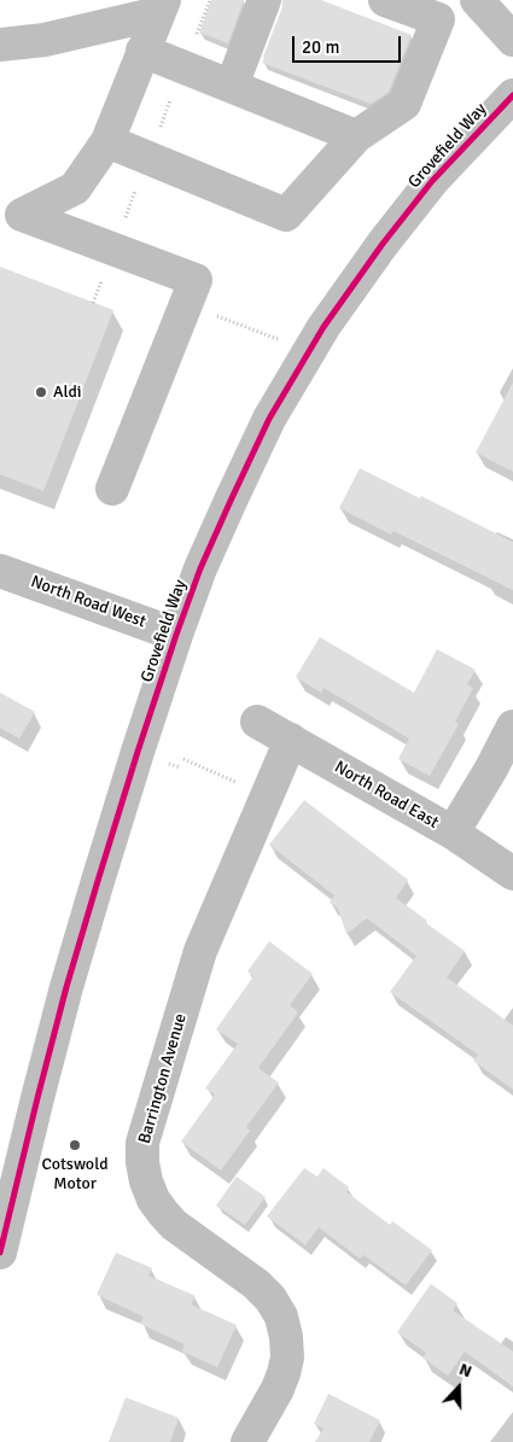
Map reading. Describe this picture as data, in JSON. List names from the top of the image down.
{
  "streets": {
    "street": [
      "Grovefield Way",
      "North Road West",
      "North Road East",
      "Barrington Avenue"
    ]
  },
  "crossings": [
    ["Grovefield Way", "North Road West"],
    ["North Road East", "Barrington Avenue"]
  ],
  "places": ["Aldi", "Cotswold Motor"],
  "scale_bar": "20 m",
  "north": "top"
}
